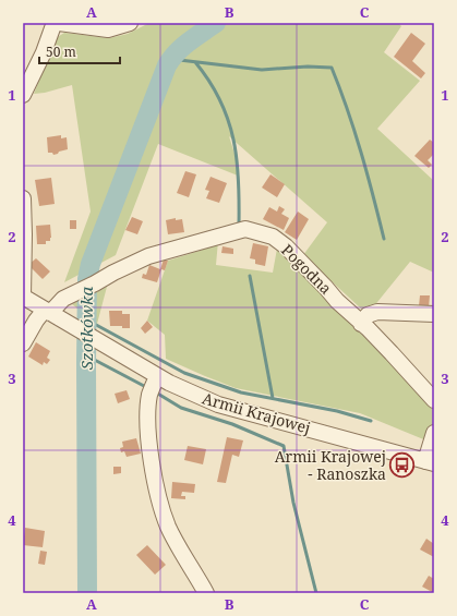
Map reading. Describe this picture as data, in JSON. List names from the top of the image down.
{
  "streets": {
    "street": ["Pogodna", "Armii Krajowej"]
  },
  "crossings": [
    ["Pogodna", "Armii Krajowej"]
  ],
  "water": ["Szotkówka"],
  "places": {
    "bus stop": ["Armii Krajowej - Ranoszka"]
  },
  "scale_bar": "50 m",
  "grid": {
    "columns": ["A", "B", "C"],
    "rows": [
      "1",
      "2",
      "3",
      "4"
    ]
  }
}
